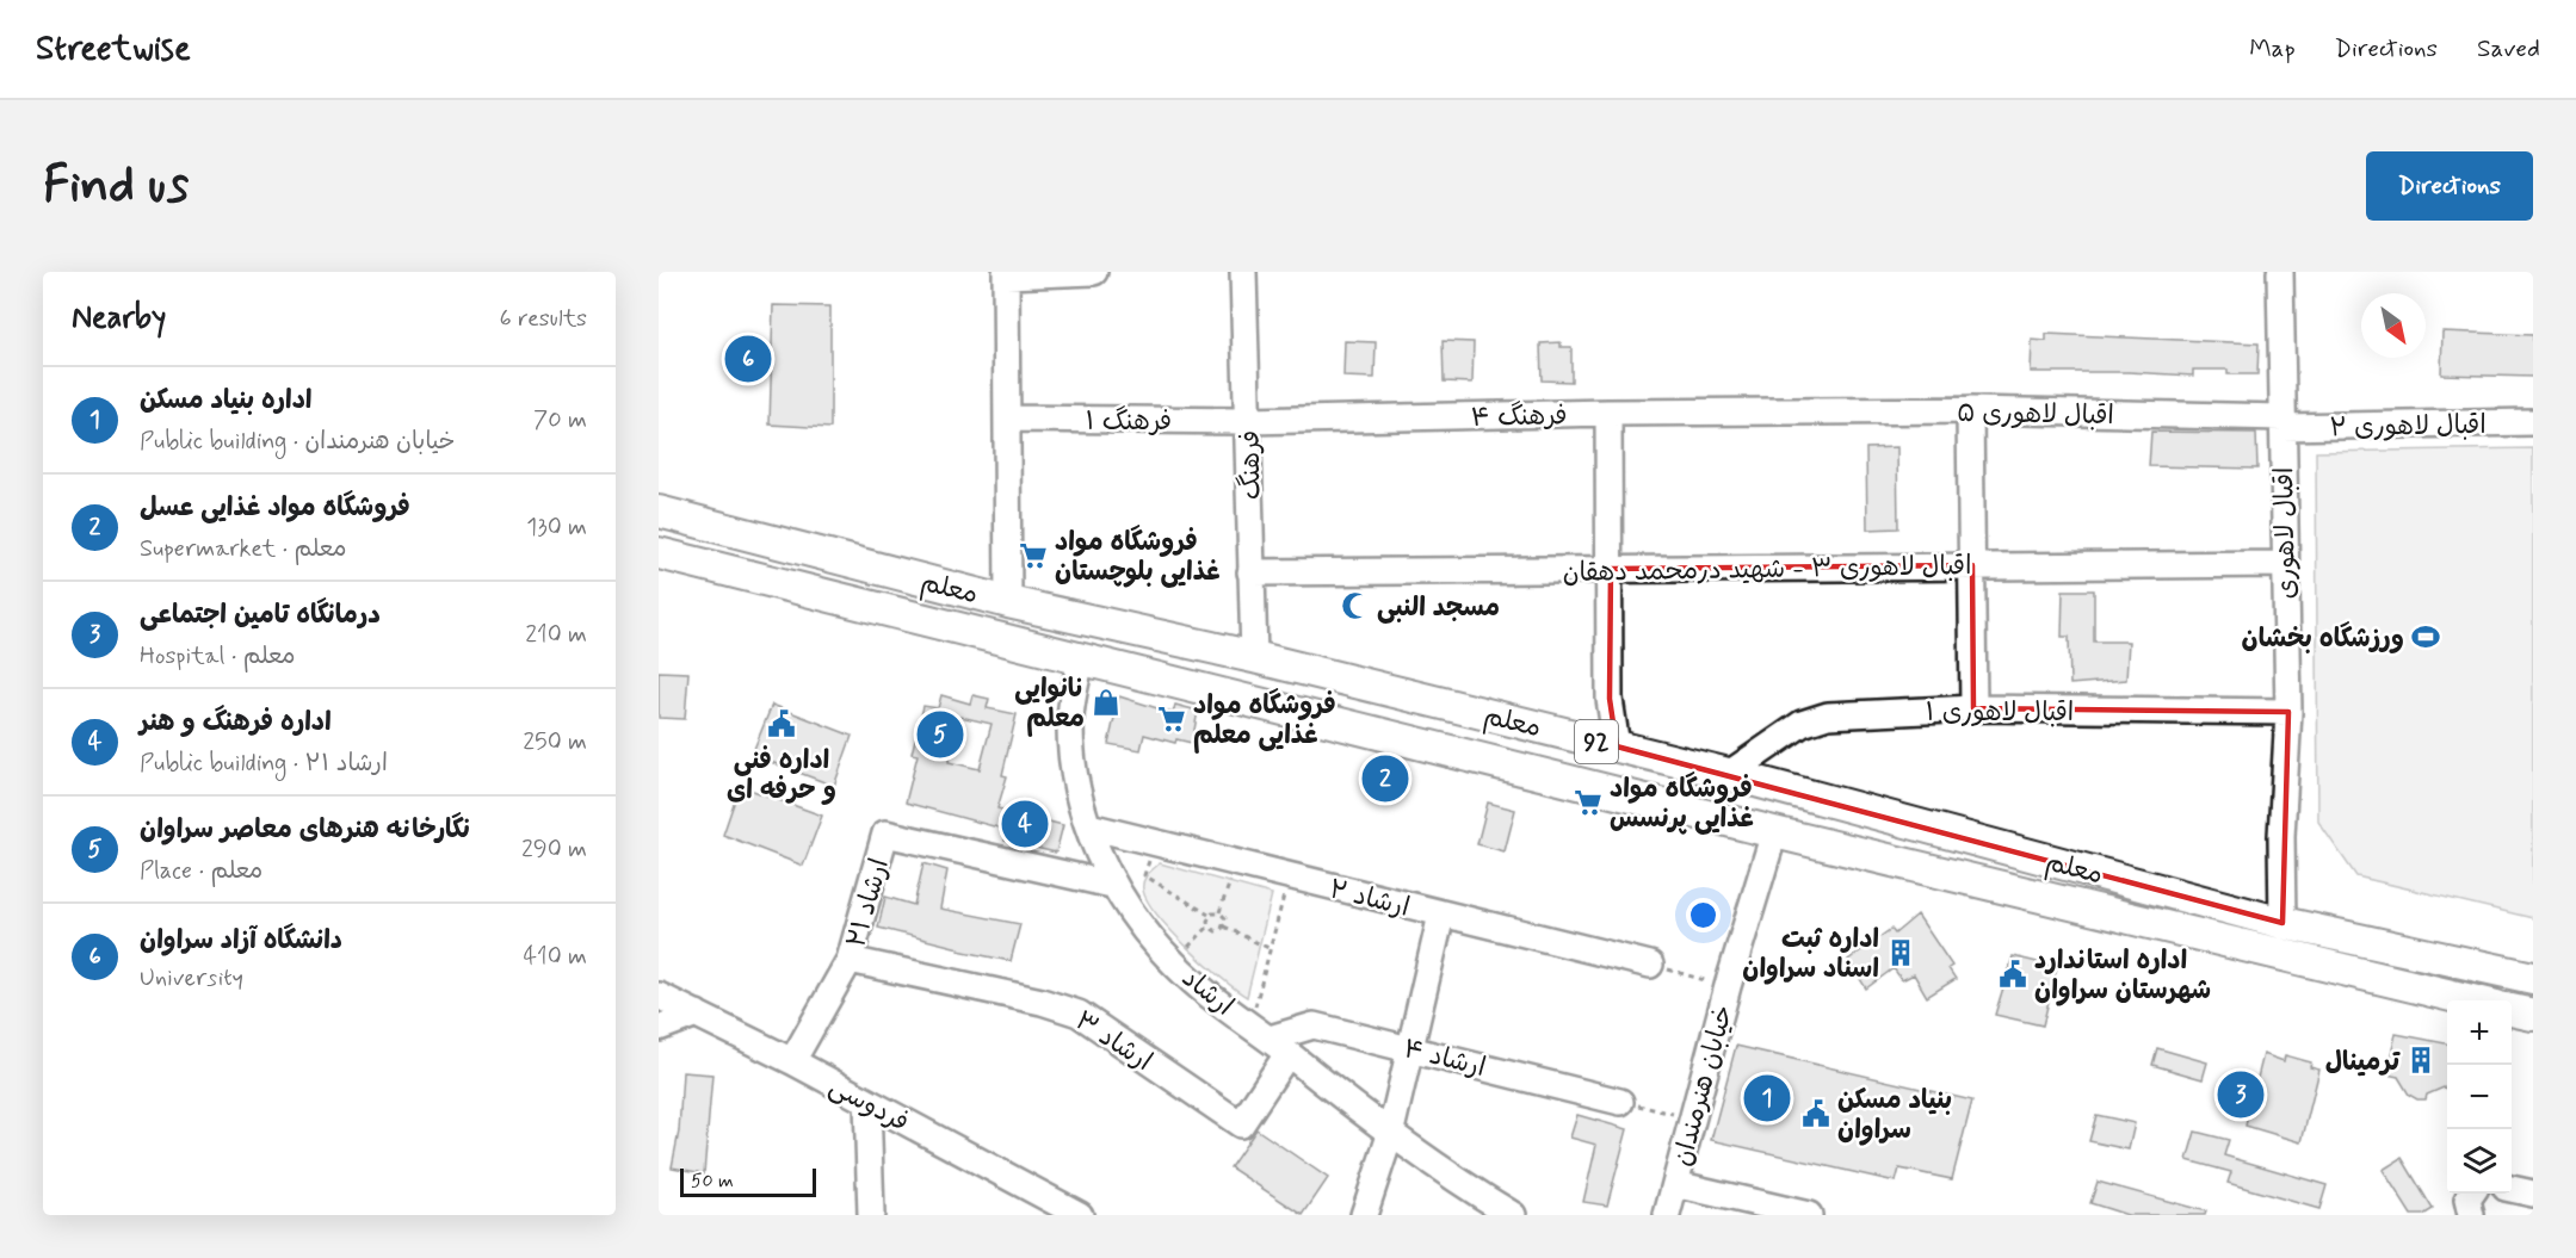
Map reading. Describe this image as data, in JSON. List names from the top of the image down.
{
  "streets": {
    "main road": ["معلم", "92"],
    "street": [
      "اقبال لاهوری ۵",
      "فرهنگ ۴",
      "فرهنگ ۱",
      "اقبال لاهوری ۲",
      "فرهنگ",
      "اقبال لاهوری",
      "اقبال لاهوری ۳ - شهید درمحمد دهقان",
      "اقبال لاهوری ۱",
      "ارشاد ۲",
      "ارشاد ۲۱",
      "ارشاد",
      "ارشاد ۳",
      "ارشاد ۴",
      "خیابان هنرمندان",
      "فردوسی"
    ]
  },
  "crossings": [
    ["اقبال لاهوری ۵", "فرهنگ ۴"],
    ["اقبال لاهوری ۵", "اقبال لاهوری ۲"],
    ["اقبال لاهوری ۵", "اقبال لاهوری"],
    ["فرهنگ ۴", "فرهنگ ۱"],
    ["فرهنگ ۴", "فرهنگ"],
    ["فرهنگ ۱", "فرهنگ"],
    ["اقبال لاهوری ۲", "اقبال لاهوری"],
    ["فرهنگ", "اقبال لاهوری ۳ - شهید درمحمد دهقان"],
    ["فرهنگ", "معلم"],
    ["اقبال لاهوری", "اقبال لاهوری ۳ - شهید درمحمد دهقان"],
    ["اقبال لاهوری", "معلم"],
    ["اقبال لاهوری", "اقبال لاهوری ۱"],
    ["معلم", "اقبال لاهوری ۱"],
    ["معلم", "ارشاد"],
    ["معلم", "خیابان هنرمندان"],
    ["ارشاد ۲", "ارشاد"],
    ["ارشاد ۲۱", "ارشاد"],
    ["ارشاد ۲۱", "ارشاد ۳"],
    ["ارشاد ۲۱", "فردوسی"],
    ["ارشاد", "ارشاد ۳"],
    ["ارشاد", "ارشاد ۴"],
    ["ارشاد ۳", "ارشاد ۴"]
  ],
  "places": {
    "supermarket": ["فروشگاه مواد غذایی بلوچستان", "فروشگاه مواد غذایی معلم", "فروشگاه مواد غذایی پرنسس"],
    "mosque": ["مسجد النبی"],
    "sports": ["ورزشگاه بخشان"],
    "shop": ["نانوایی معلم"],
    "public building": ["اداره فنی و حرفه ای", "اداره استاندارد شهرستان سراوان", "بنیاد مسکن سراوان"],
    "building": ["اداره ثبت اسناد سراوان", "ترمینال"]
  },
  "scale_bar": "50 m",
  "north": "bottom right",
  "page": {
    "header": "Streetwise",
    "nav": ["Map", "Directions", "Saved"],
    "buttons": "Directions",
    "title": "Find us",
    "heading": ["Nearby", "6 results"],
    "pins": [
      "6",
      "5",
      "2",
      "4",
      "3",
      "1"
    ],
    "list": [
      {
        "mark": "1",
        "name": "اداره بنیاد مسکن",
        "note": "Public building · خیابان هنرمندان",
        "value": "70 m"
      },
      {
        "mark": "2",
        "name": "فروشگاه مواد غذایی عسل",
        "note": "Supermarket · معلم",
        "value": "130 m"
      },
      {
        "mark": "3",
        "name": "درمانگاه تامین اجتماعی",
        "note": "Hospital · معلم",
        "value": "210 m"
      },
      {
        "mark": "4",
        "name": "اداره فرهنگ و هنر",
        "note": "Public building · ارشاد ۲۱",
        "value": "250 m"
      },
      {
        "mark": "5",
        "name": "نگارخانه هنرهای معاصر سراوان",
        "note": "Place · معلم",
        "value": "290 m"
      },
      {
        "mark": "6",
        "name": "دانشگاه آزاد سراوان",
        "note": "University",
        "value": "410 m"
      }
    ],
    "map_buttons": ["+", "−"],
    "scale": "50 m"
  }
}
